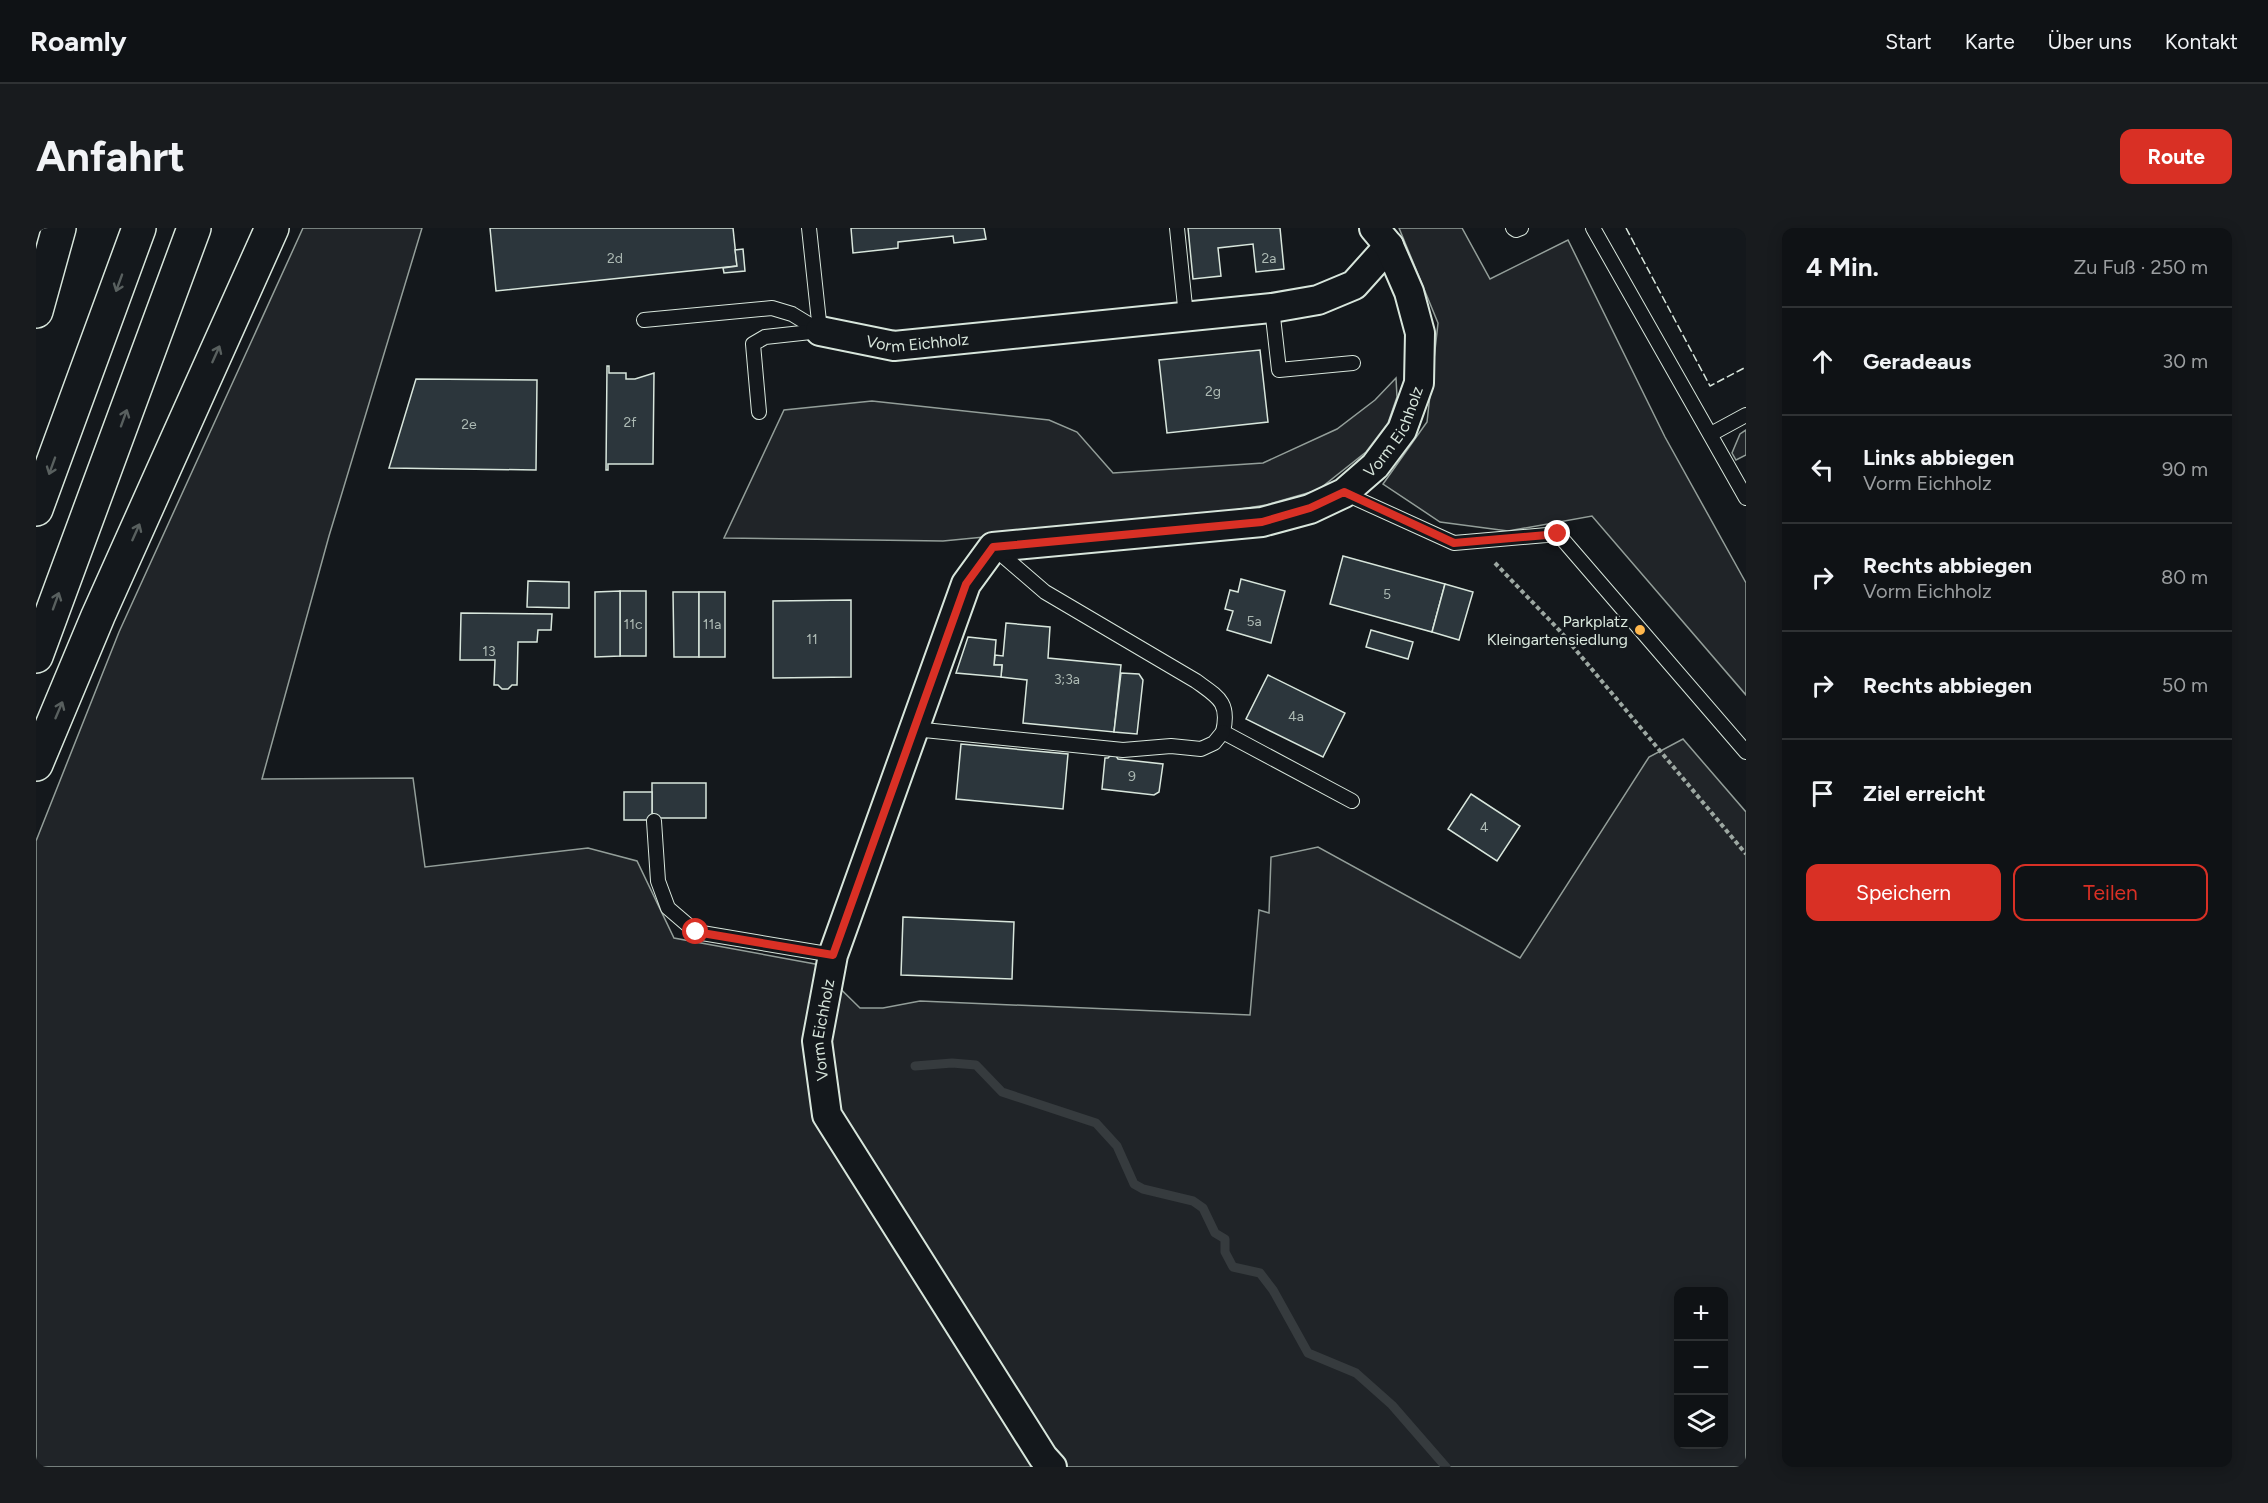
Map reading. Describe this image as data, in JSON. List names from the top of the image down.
{
  "streets": {
    "street": ["Vorm Eichholz"]
  },
  "places": ["Parkplatz Kleingartensiedlung"],
  "house_numbers": [
    "2d",
    "2a",
    "2g",
    "2f",
    "2e",
    "5",
    "5a",
    "11c",
    "11a",
    "11",
    "13",
    "3;3a",
    "4a",
    "9",
    "4"
  ],
  "page": {
    "header": "Roamly",
    "nav": [
      "Start",
      "Karte",
      "Über uns",
      "Kontakt"
    ],
    "buttons": [
      "Route",
      ["Speichern", "Teilen"]
    ],
    "title": "Anfahrt",
    "heading": ["4 Min.", "Zu Fuß · 250 m"],
    "list": [
      ["Geradeaus", "30 m"],
      ["Links abbiegen", "Vorm Eichholz", "90 m"],
      ["Rechts abbiegen", "Vorm Eichholz", "80 m"],
      ["Rechts abbiegen", "50 m"],
      "Ziel erreicht"
    ],
    "map_buttons": ["+", "−"]
  }
}
